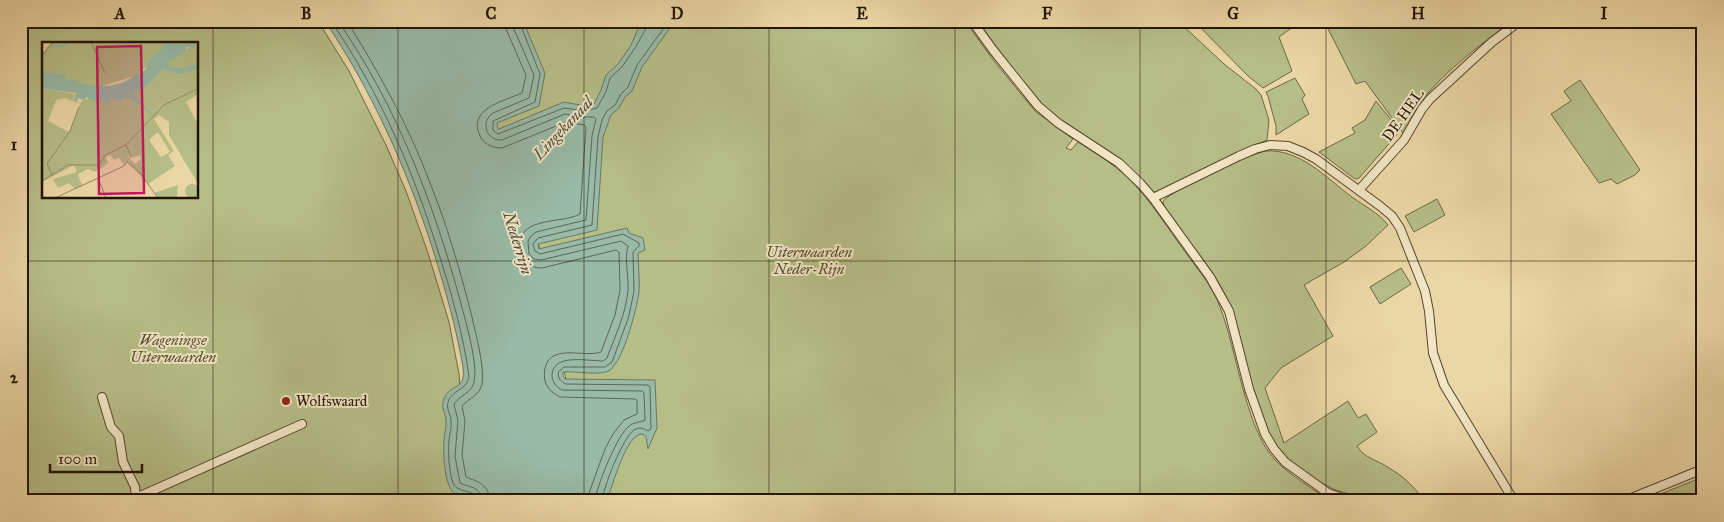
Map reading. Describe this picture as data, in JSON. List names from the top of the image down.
{
  "streets": {
    "street": ["DE HEL"]
  },
  "water": ["Lingekanaal", "Nederrijn"],
  "parks": ["Uiterwaarden Neder-Rijn", "Wageningse Uiterwaarden"],
  "places": ["Wolfswaard"],
  "scale_bar": "100 m",
  "grid": {
    "columns": [
      "A",
      "B",
      "C",
      "D",
      "E",
      "F",
      "G",
      "H",
      "I"
    ],
    "rows": ["1", "2"]
  }
}
